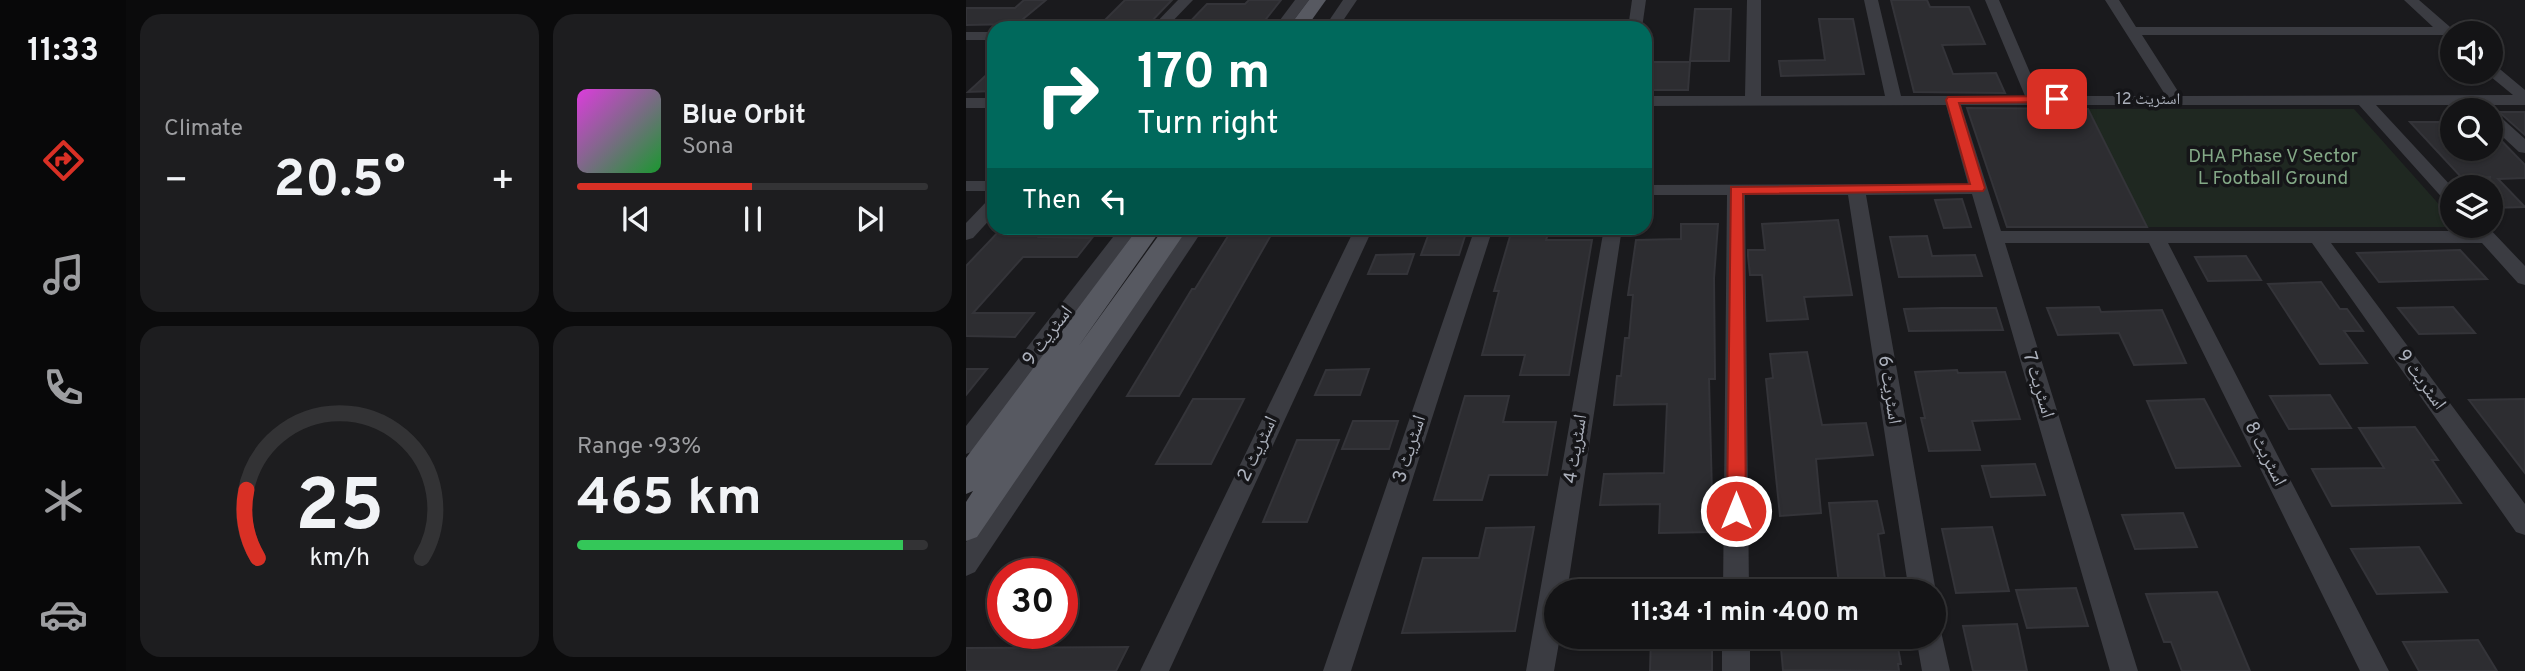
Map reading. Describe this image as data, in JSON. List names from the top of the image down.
{
  "streets": {
    "street": [
      "اسٹریٹ 12",
      "اسٹریٹ 9",
      "اسٹریٹ 7",
      "اسٹریٹ 6",
      "اسٹریٹ 2",
      "اسٹریٹ 3",
      "اسٹریٹ 4",
      "اسٹریٹ 8"
    ]
  },
  "crossings": [
    ["اسٹریٹ 12", "اسٹریٹ 7"]
  ],
  "parks": ["DHA Phase V Sector L Football Ground"],
  "page": {
    "tabs": "11:33",
    "tile": [
      "Climate",
      ["Range · 93%", "465 km"]
    ],
    "turn": ["170 m", "Turn right"],
    "song": ["Blue Orbit", "Sona"],
    "heat": ["−", "20.5°", "+"],
    "then": "Then",
    "limit": "30",
    "trip": "11:34 · 1 min · 400 m",
    "gauge": ["25", "km/h"]
  }
}
